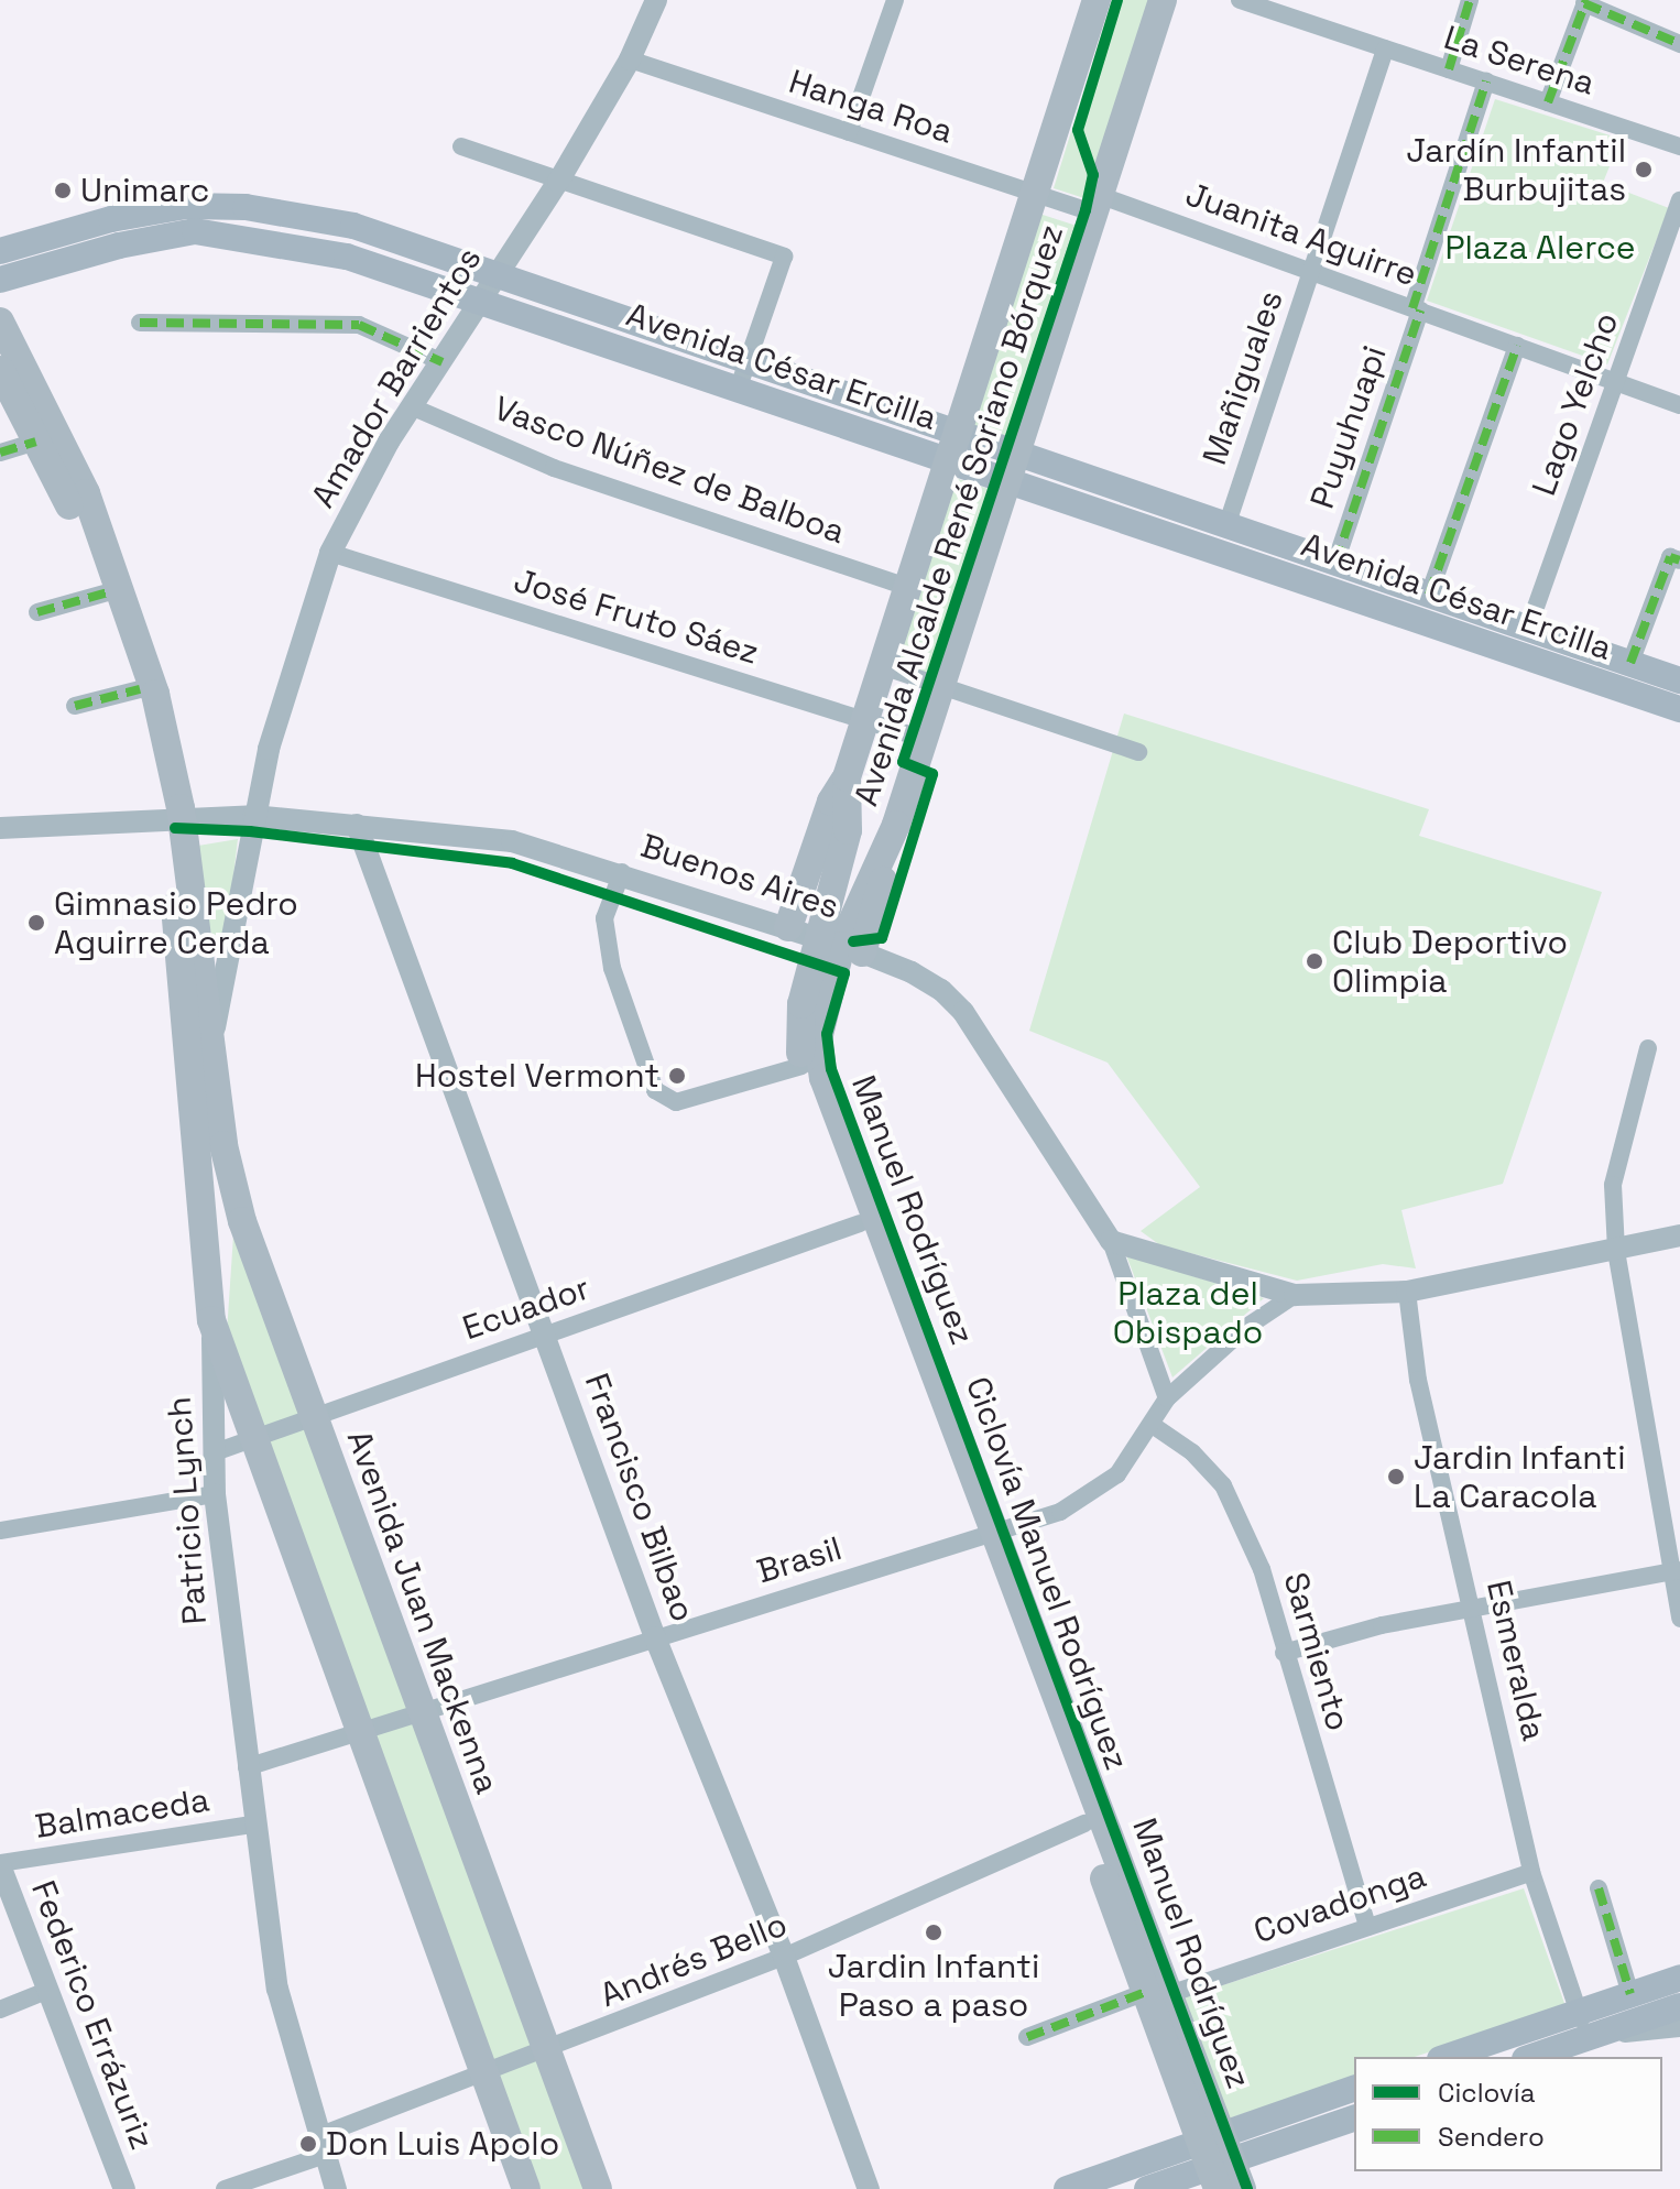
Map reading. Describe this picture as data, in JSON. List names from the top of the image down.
{
  "streets": {
    "main road": [
      "Avenida César Ercilla",
      "Avenida Alcalde René Soriano Bórquez",
      "Manuel Rodríguez",
      "Patricio Lynch",
      "Avenida Juan Mackenna"
    ],
    "street": [
      "La Serena",
      "Hanga Roa",
      "Juanita Aguirre",
      "Amador Barrientos",
      "Mañiguales",
      "Lago Yelcho",
      "Puyuhuapi",
      "Vasco Núñez de Balboa",
      "José Fruto Sáez",
      "Buenos Aires",
      "Ecuador",
      "Francisco Bilbao",
      "Brasil",
      "Sarmiento",
      "Esmeralda",
      "Balmaceda",
      "Covadonga",
      "Andrés Bello",
      "Federico Errázuriz"
    ],
    "cycle path": ["Ciclovía Manuel Rodríguez"]
  },
  "crossings": [
    ["La Serena", "Mañiguales"],
    ["La Serena", "Puyuhuapi"],
    ["Hanga Roa", "Juanita Aguirre"],
    ["Hanga Roa", "Amador Barrientos"],
    ["Hanga Roa", "Avenida Alcalde René Soriano Bórquez"],
    ["Juanita Aguirre", "Mañiguales"],
    ["Juanita Aguirre", "Lago Yelcho"],
    ["Juanita Aguirre", "Puyuhuapi"],
    ["Juanita Aguirre", "Avenida Alcalde René Soriano Bórquez"],
    ["Avenida César Ercilla", "Amador Barrientos"],
    ["Avenida César Ercilla", "Mañiguales"],
    ["Avenida César Ercilla", "Lago Yelcho"],
    ["Avenida César Ercilla", "Puyuhuapi"],
    ["Avenida César Ercilla", "Avenida Alcalde René Soriano Bórquez"],
    ["Amador Barrientos", "Vasco Núñez de Balboa"],
    ["Amador Barrientos", "José Fruto Sáez"],
    ["Amador Barrientos", "Buenos Aires"],
    ["Amador Barrientos", "Avenida Juan Mackenna"],
    ["Vasco Núñez de Balboa", "Avenida Alcalde René Soriano Bórquez"],
    ["Avenida Alcalde René Soriano Bórquez", "José Fruto Sáez"],
    ["Avenida Alcalde René Soriano Bórquez", "Buenos Aires"],
    ["Avenida Alcalde René Soriano Bórquez", "Manuel Rodríguez"],
    ["Buenos Aires", "Manuel Rodríguez"],
    ["Buenos Aires", "Francisco Bilbao"],
    ["Buenos Aires", "Patricio Lynch"],
    ["Buenos Aires", "Brasil"],
    ["Buenos Aires", "Avenida Juan Mackenna"],
    ["Manuel Rodríguez", "Ecuador"],
    ["Manuel Rodríguez", "Brasil"],
    ["Manuel Rodríguez", "Covadonga"],
    ["Manuel Rodríguez", "Andrés Bello"],
    ["Ecuador", "Francisco Bilbao"],
    ["Ecuador", "Patricio Lynch"],
    ["Ecuador", "Avenida Juan Mackenna"],
    ["Francisco Bilbao", "Brasil"],
    ["Francisco Bilbao", "Andrés Bello"],
    ["Patricio Lynch", "Brasil"],
    ["Patricio Lynch", "Avenida Juan Mackenna"],
    ["Patricio Lynch", "Balmaceda"],
    ["Patricio Lynch", "Andrés Bello"],
    ["Brasil", "Avenida Juan Mackenna"],
    ["Brasil", "Sarmiento"],
    ["Avenida Juan Mackenna", "Andrés Bello"],
    ["Sarmiento", "Covadonga"],
    ["Esmeralda", "Covadonga"],
    ["Balmaceda", "Federico Errázuriz"]
  ],
  "parks": ["Plaza Alerce", "Plaza del Obispado"],
  "places": [
    "Jardín Infantil Burbujitas",
    "Unimarc",
    "Gimnasio Pedro Aguirre Cerda",
    "Club Deportivo Olimpia",
    "Hostel Vermont",
    "Jardin Infanti La Caracola",
    "Jardin Infanti Paso a paso",
    "Don Luis Apolo"
  ],
  "legend": ["Ciclovía", "Sendero"]
}
